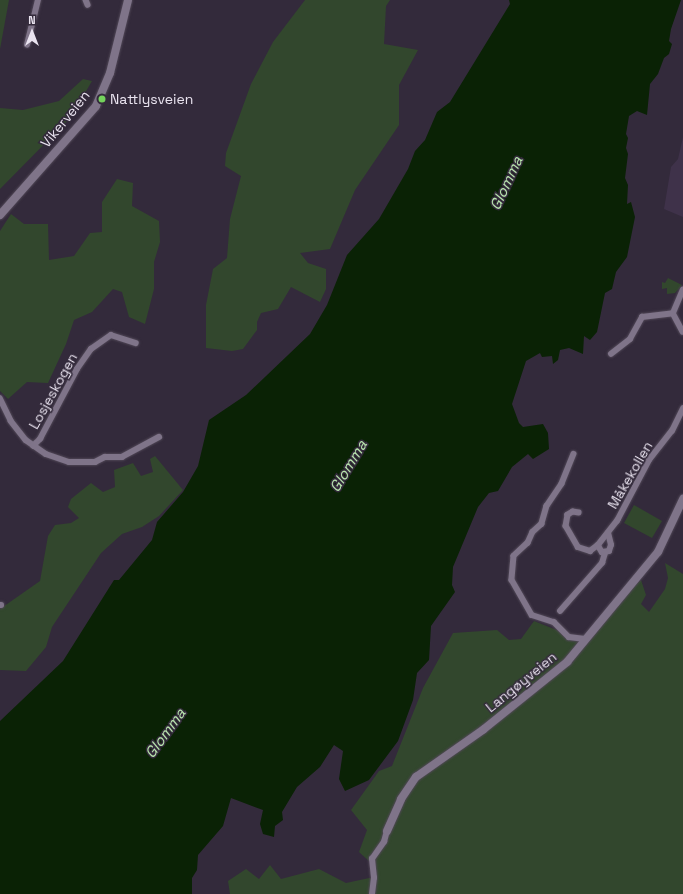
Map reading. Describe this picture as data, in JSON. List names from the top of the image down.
{
  "streets": {
    "main road": ["Vikerveien", "Langøyveien"],
    "street": ["Losjeskogen", "Måkekollen"]
  },
  "water": ["Glomma"],
  "places": ["Nattlysveien"],
  "north": "top"
}
